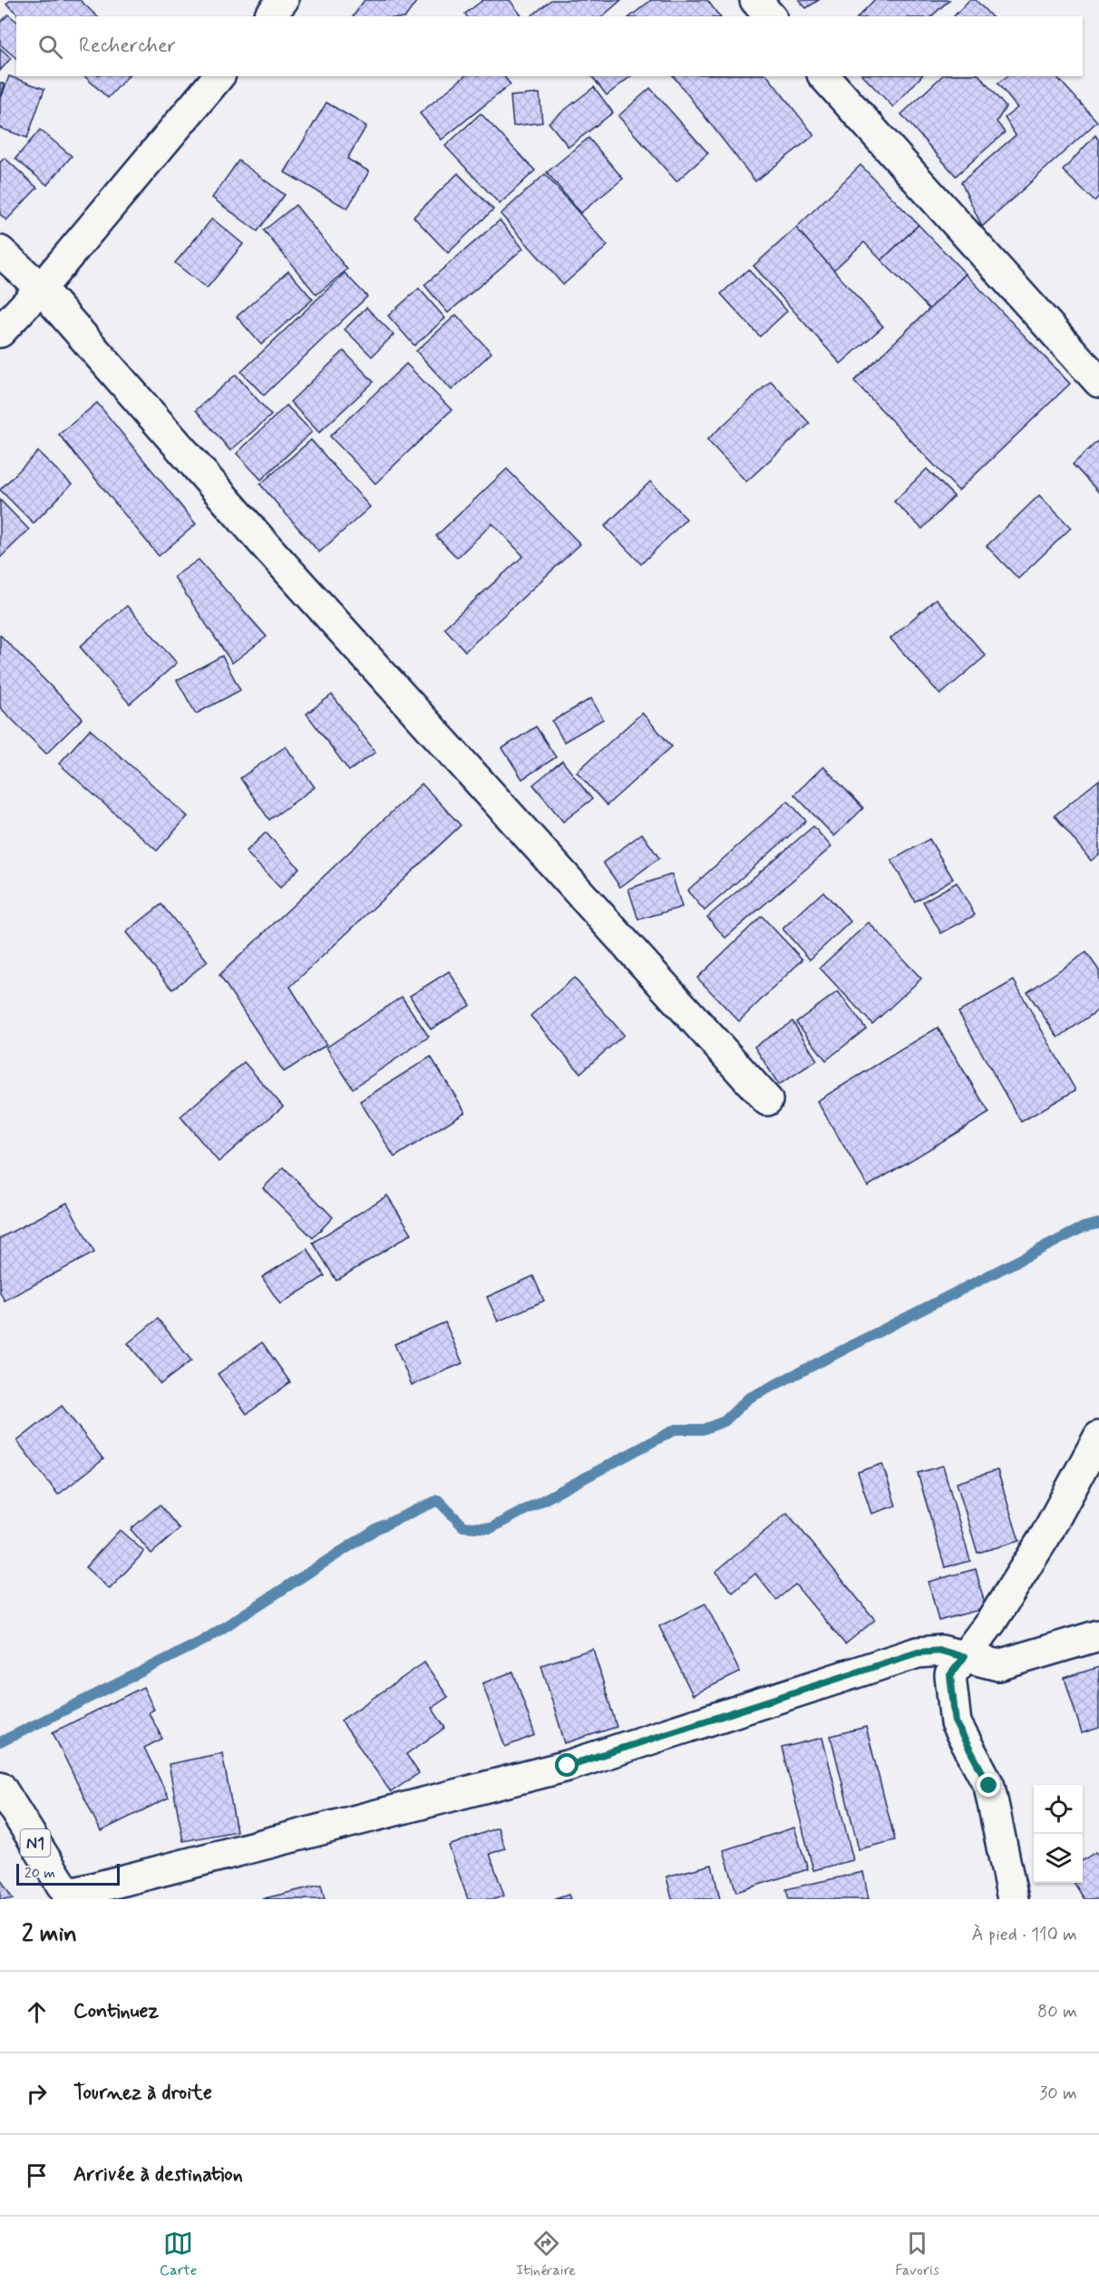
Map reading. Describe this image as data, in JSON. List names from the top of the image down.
{
  "streets": {
    "main road": ["N1"]
  },
  "scale_bar": "20 m",
  "page": {
    "search": "Rechercher",
    "scale": "20 m",
    "heading": ["2 min", "À pied · 110 m"],
    "list": [
      ["Continuez", "80 m"],
      ["Tournez à droite", "30 m"],
      "Arrivée à destination"
    ],
    "nav": ["Carte", "Itinéraire", "Favoris"]
  }
}
